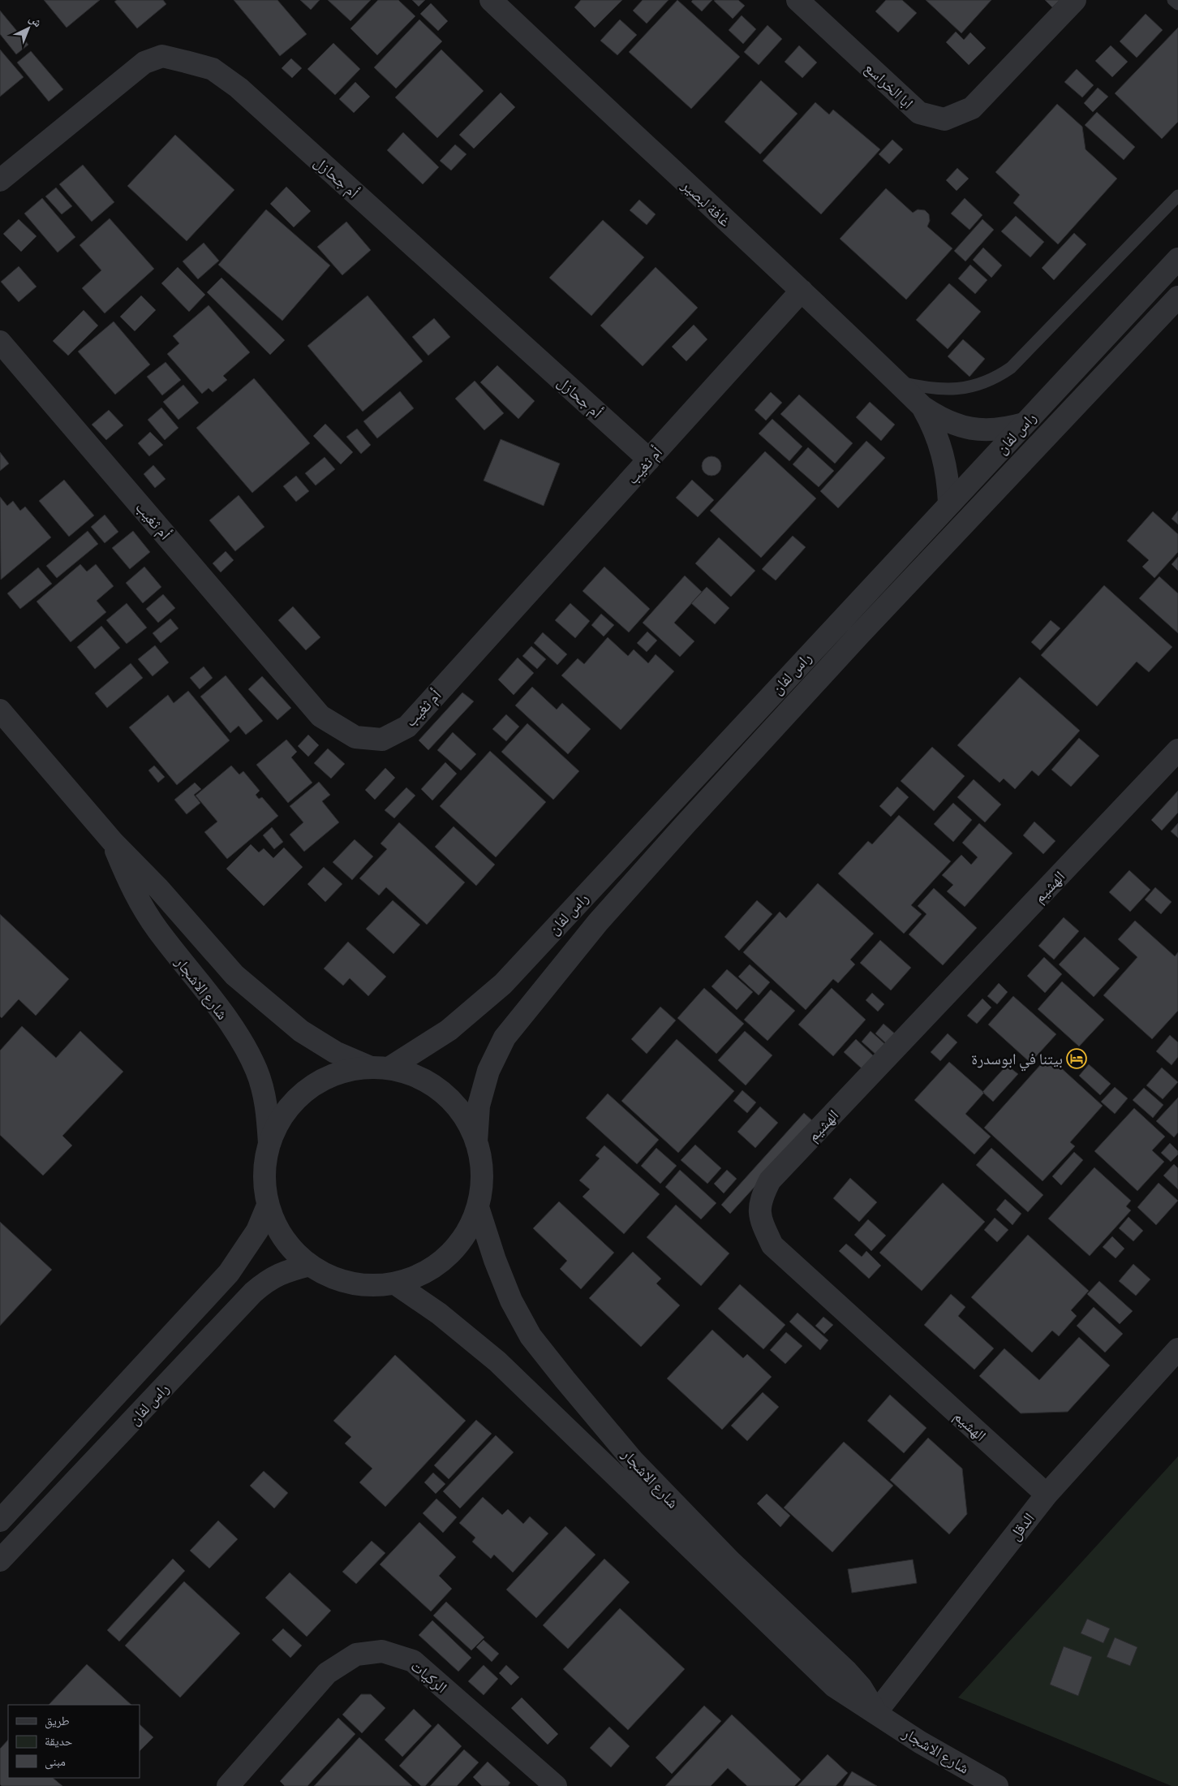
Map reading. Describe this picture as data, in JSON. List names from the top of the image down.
{
  "streets": {
    "street": [
      "ابا الخراسع",
      "أم جحازل",
      "غافة لبصير",
      "راس لفان",
      "أم ثغيب",
      "الهشيم",
      "شارع الاشجار",
      "الدقل",
      "الركيات"
    ]
  },
  "crossings": [
    ["أم جحازل", "أم ثغيب"],
    ["غافة لبصير", "راس لفان"],
    ["غافة لبصير", "أم ثغيب"],
    ["راس لفان", "شارع الاشجار"],
    ["الهشيم", "الدقل"],
    ["شارع الاشجار", "الدقل"]
  ],
  "places": {
    "hotel": ["بيتنا في ابوسدرة"]
  },
  "legend": ["طريق", "حديقة", "مبنى"],
  "north": "top right"
}
